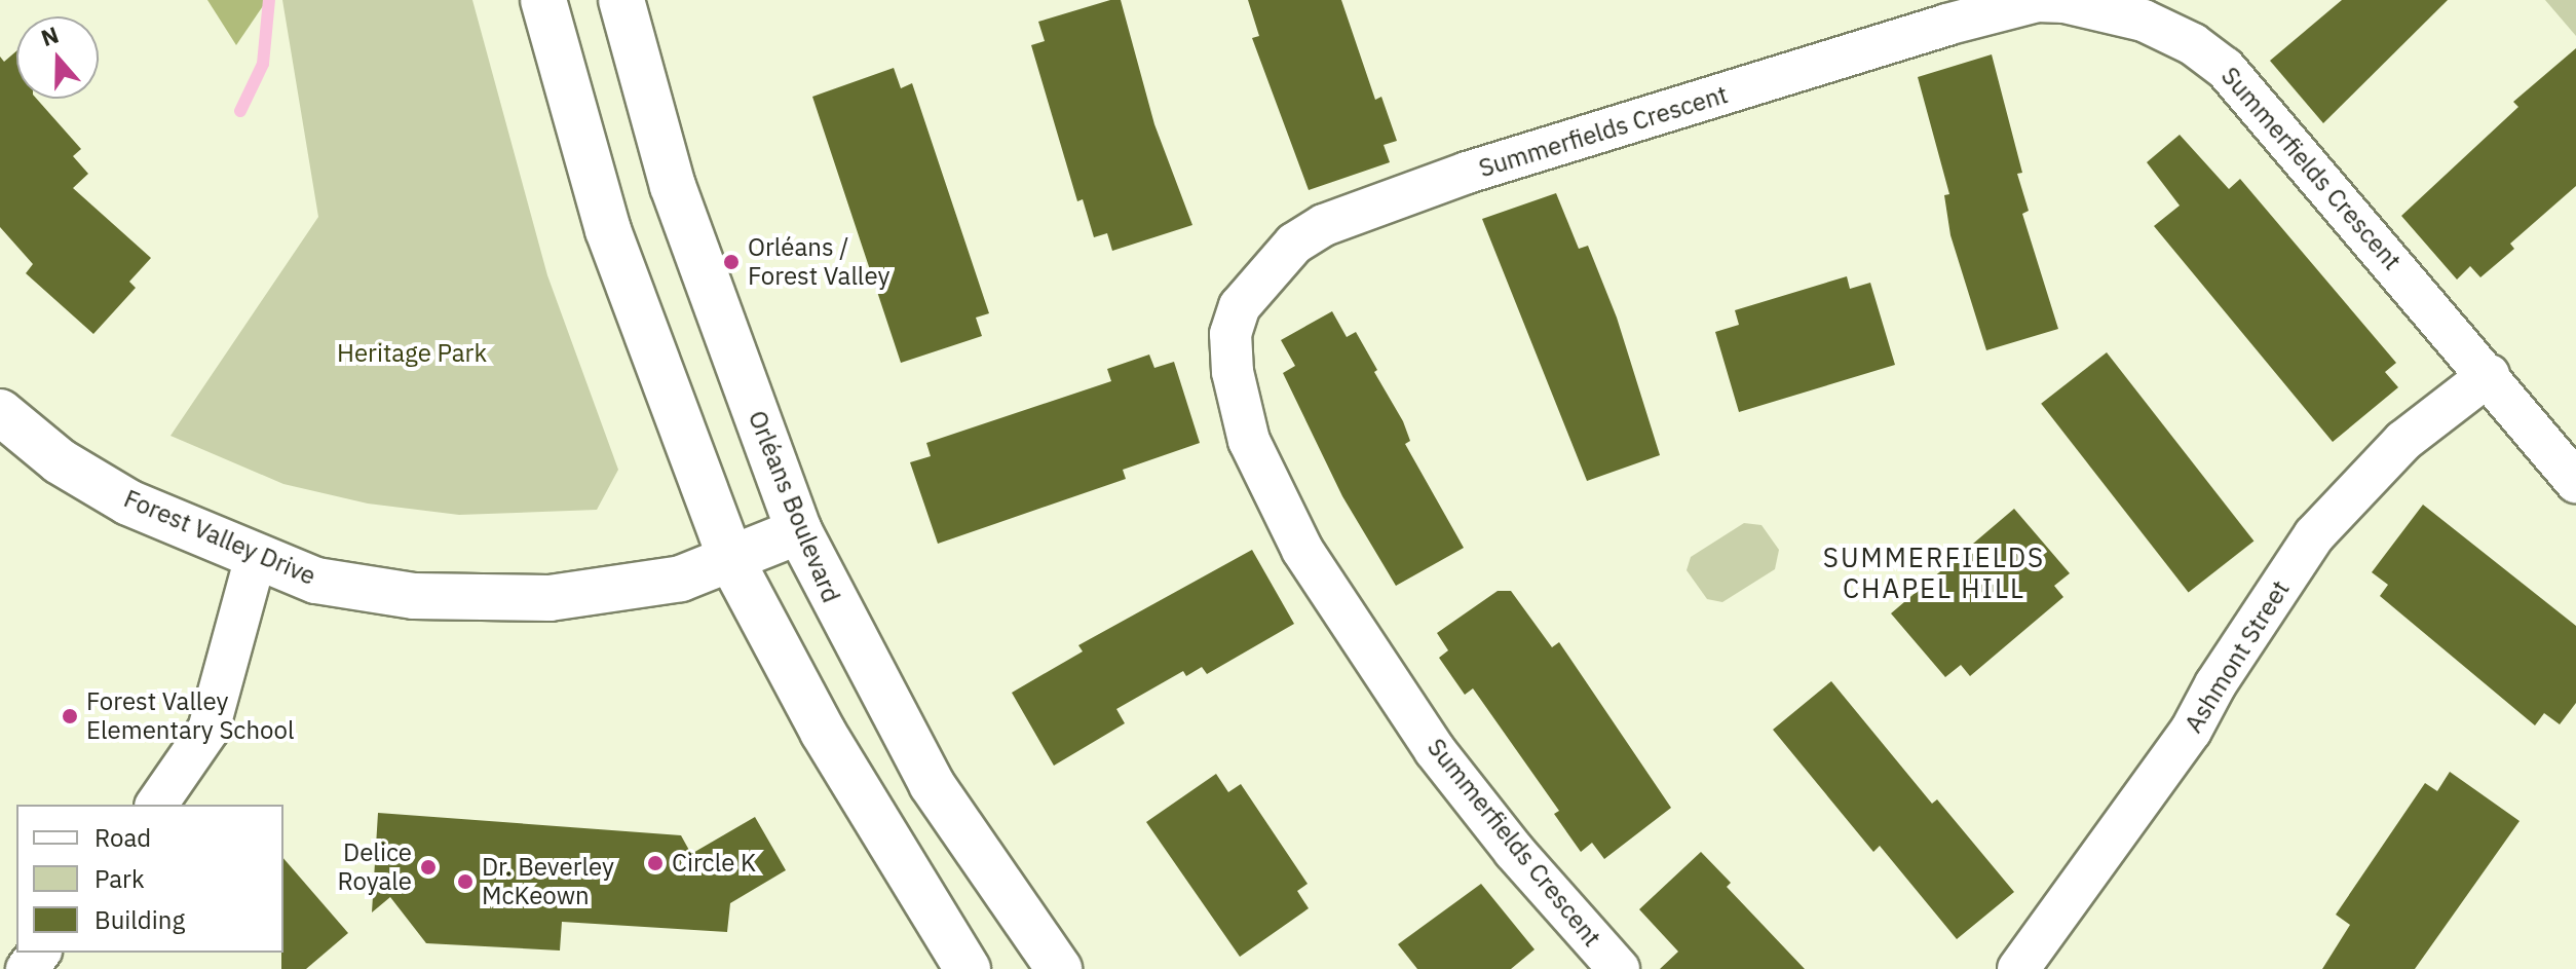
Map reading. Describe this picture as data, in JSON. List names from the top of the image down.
{
  "streets": {
    "main road": ["Orléans Boulevard", "Forest Valley Drive"],
    "street": ["Summerfields Crescent", "Ashmont Street"]
  },
  "crossings": [
    ["Summerfields Crescent", "Ashmont Street"],
    ["Orléans Boulevard", "Forest Valley Drive"]
  ],
  "districts": ["SUMMERFIELDS CHAPEL HILL"],
  "parks": ["Heritage Park"],
  "places": [
    "Orléans / Forest Valley",
    "Forest Valley Elementary School",
    "Circle K",
    "Delice Royale",
    "Dr. Beverley McKeown"
  ],
  "legend": ["Road", "Park", "Building"],
  "north": "top"
}
